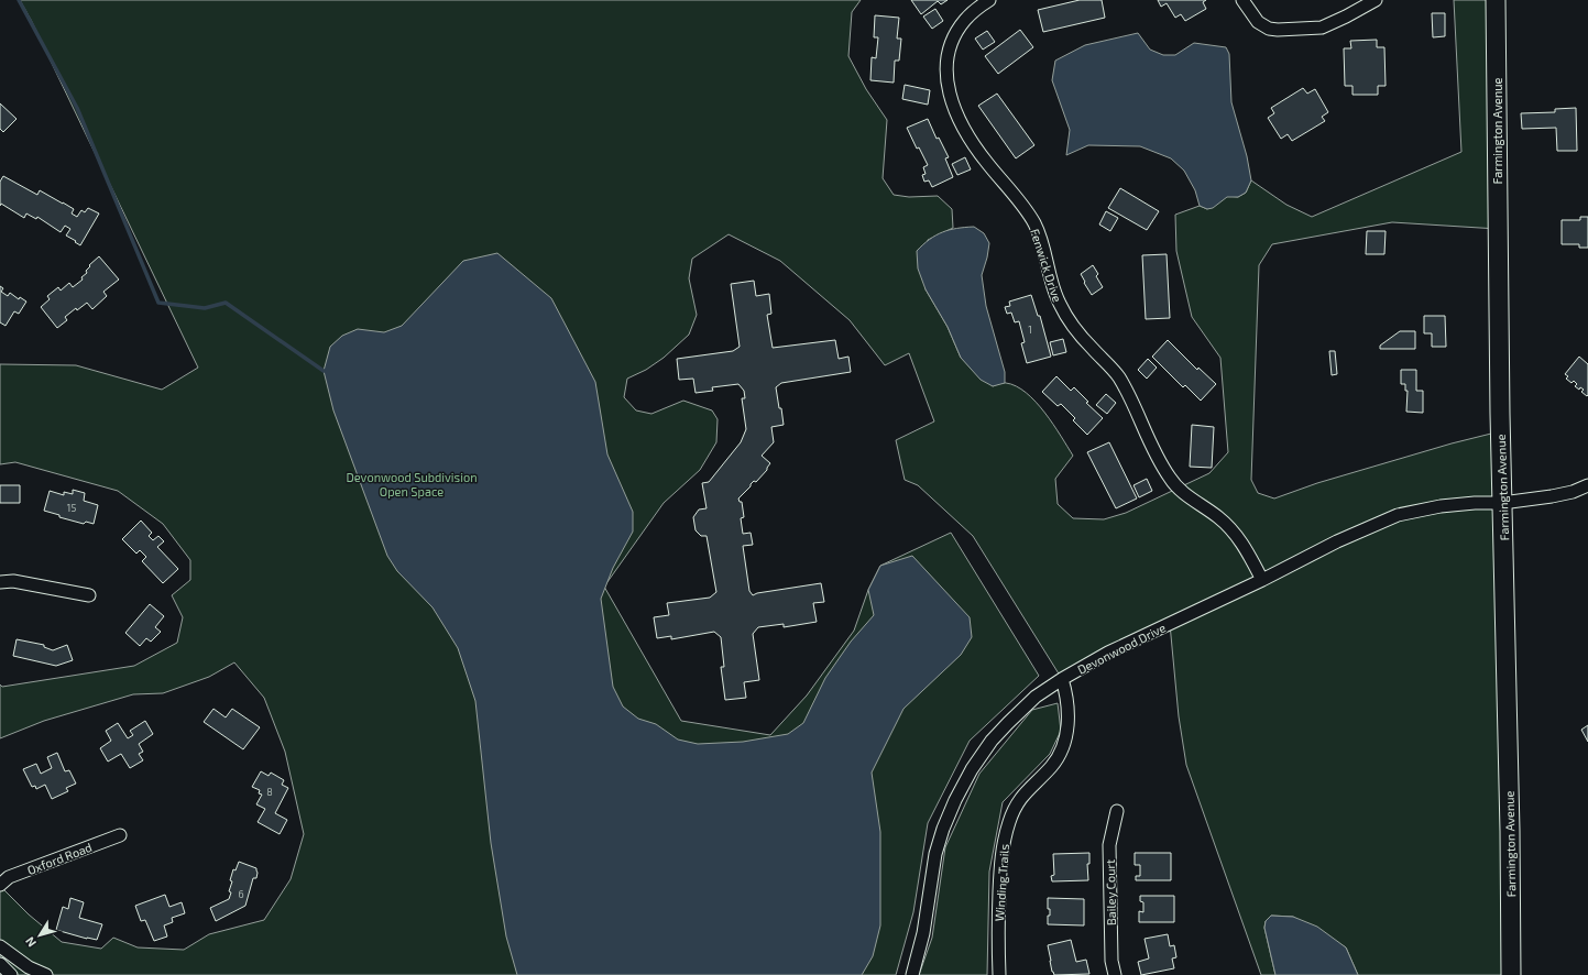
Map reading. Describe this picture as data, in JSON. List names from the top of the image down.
{
  "streets": {
    "main road": ["Farmington Avenue"],
    "street": [
      "Fenwick Drive",
      "Devonwood Drive",
      "Oxford Road",
      "Winding Trails",
      "Bailey Court"
    ]
  },
  "crossings": [
    ["Farmington Avenue", "Devonwood Drive"],
    ["Fenwick Drive", "Devonwood Drive"],
    ["Devonwood Drive", "Winding Trails"]
  ],
  "parks": ["Devonwood Subdivision Open Space"],
  "house_numbers": [
    "1",
    "15",
    "8",
    "6"
  ],
  "north": "bottom left"
}
